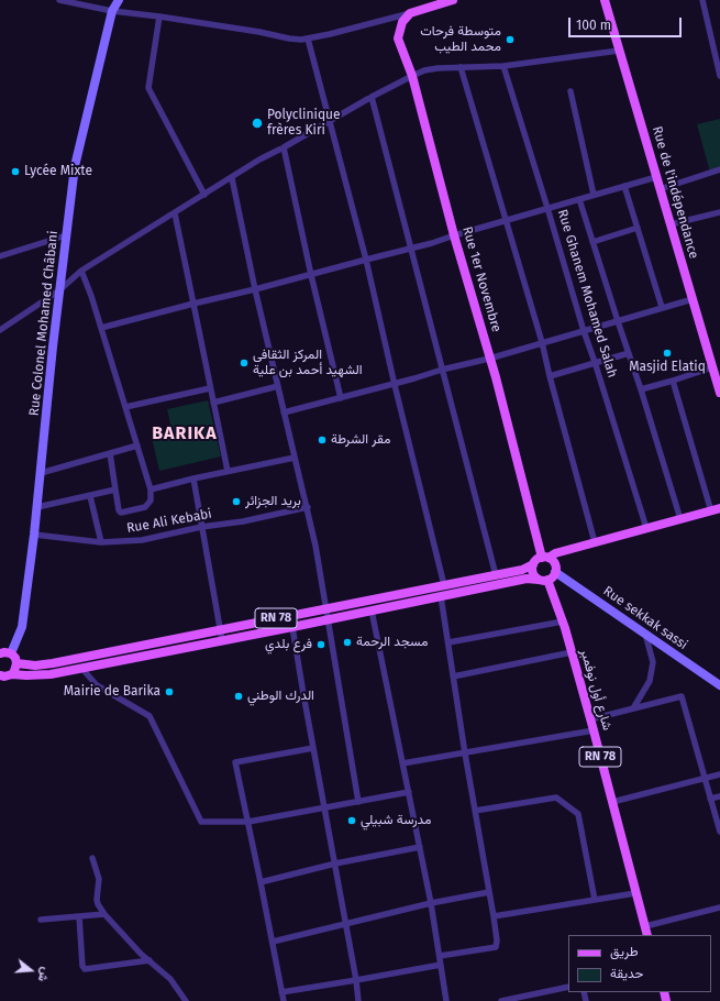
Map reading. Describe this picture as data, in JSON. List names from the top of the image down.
{
  "streets": {
    "main road": [
      "Rue de l'indépendance",
      "Rue 1er Novembre",
      "Rue Colonel Mohamed Châbani",
      "RN 78",
      "Rue sekkak sassi",
      "شارع أول نوفمبر"
    ],
    "street": ["Rue Ghanem Mohamed Salah", "Rue Ali Kebabi"]
  },
  "crossings": [
    ["Rue 1er Novembre", "RN 78"],
    ["Rue 1er Novembre", "Rue sekkak sassi"],
    ["Rue 1er Novembre", "شارع أول نوفمبر"],
    ["Rue Colonel Mohamed Châbani", "Rue Ali Kebabi"],
    ["RN 78", "Rue sekkak sassi"],
    ["RN 78", "شارع أول نوفمبر"],
    ["Rue sekkak sassi", "شارع أول نوفمبر"]
  ],
  "districts": ["BARIKA"],
  "places": [
    "متوسطة فرحات محمد الطيب",
    "Polyclinique frères Kiri",
    "Lycée Mixte",
    "Masjid Elatiq",
    "المركز الثقافي الشهيد أحمد بن علية",
    "مقر الشرطة",
    "بريد الجزائر",
    "مسجد الرحمة",
    "فرع بلدي",
    "Mairie de Barika",
    "الدرك الوطني",
    "مدرسة شبيلي"
  ],
  "legend": ["طريق", "حديقة"],
  "scale_bar": "100 m",
  "north": "right"
}
